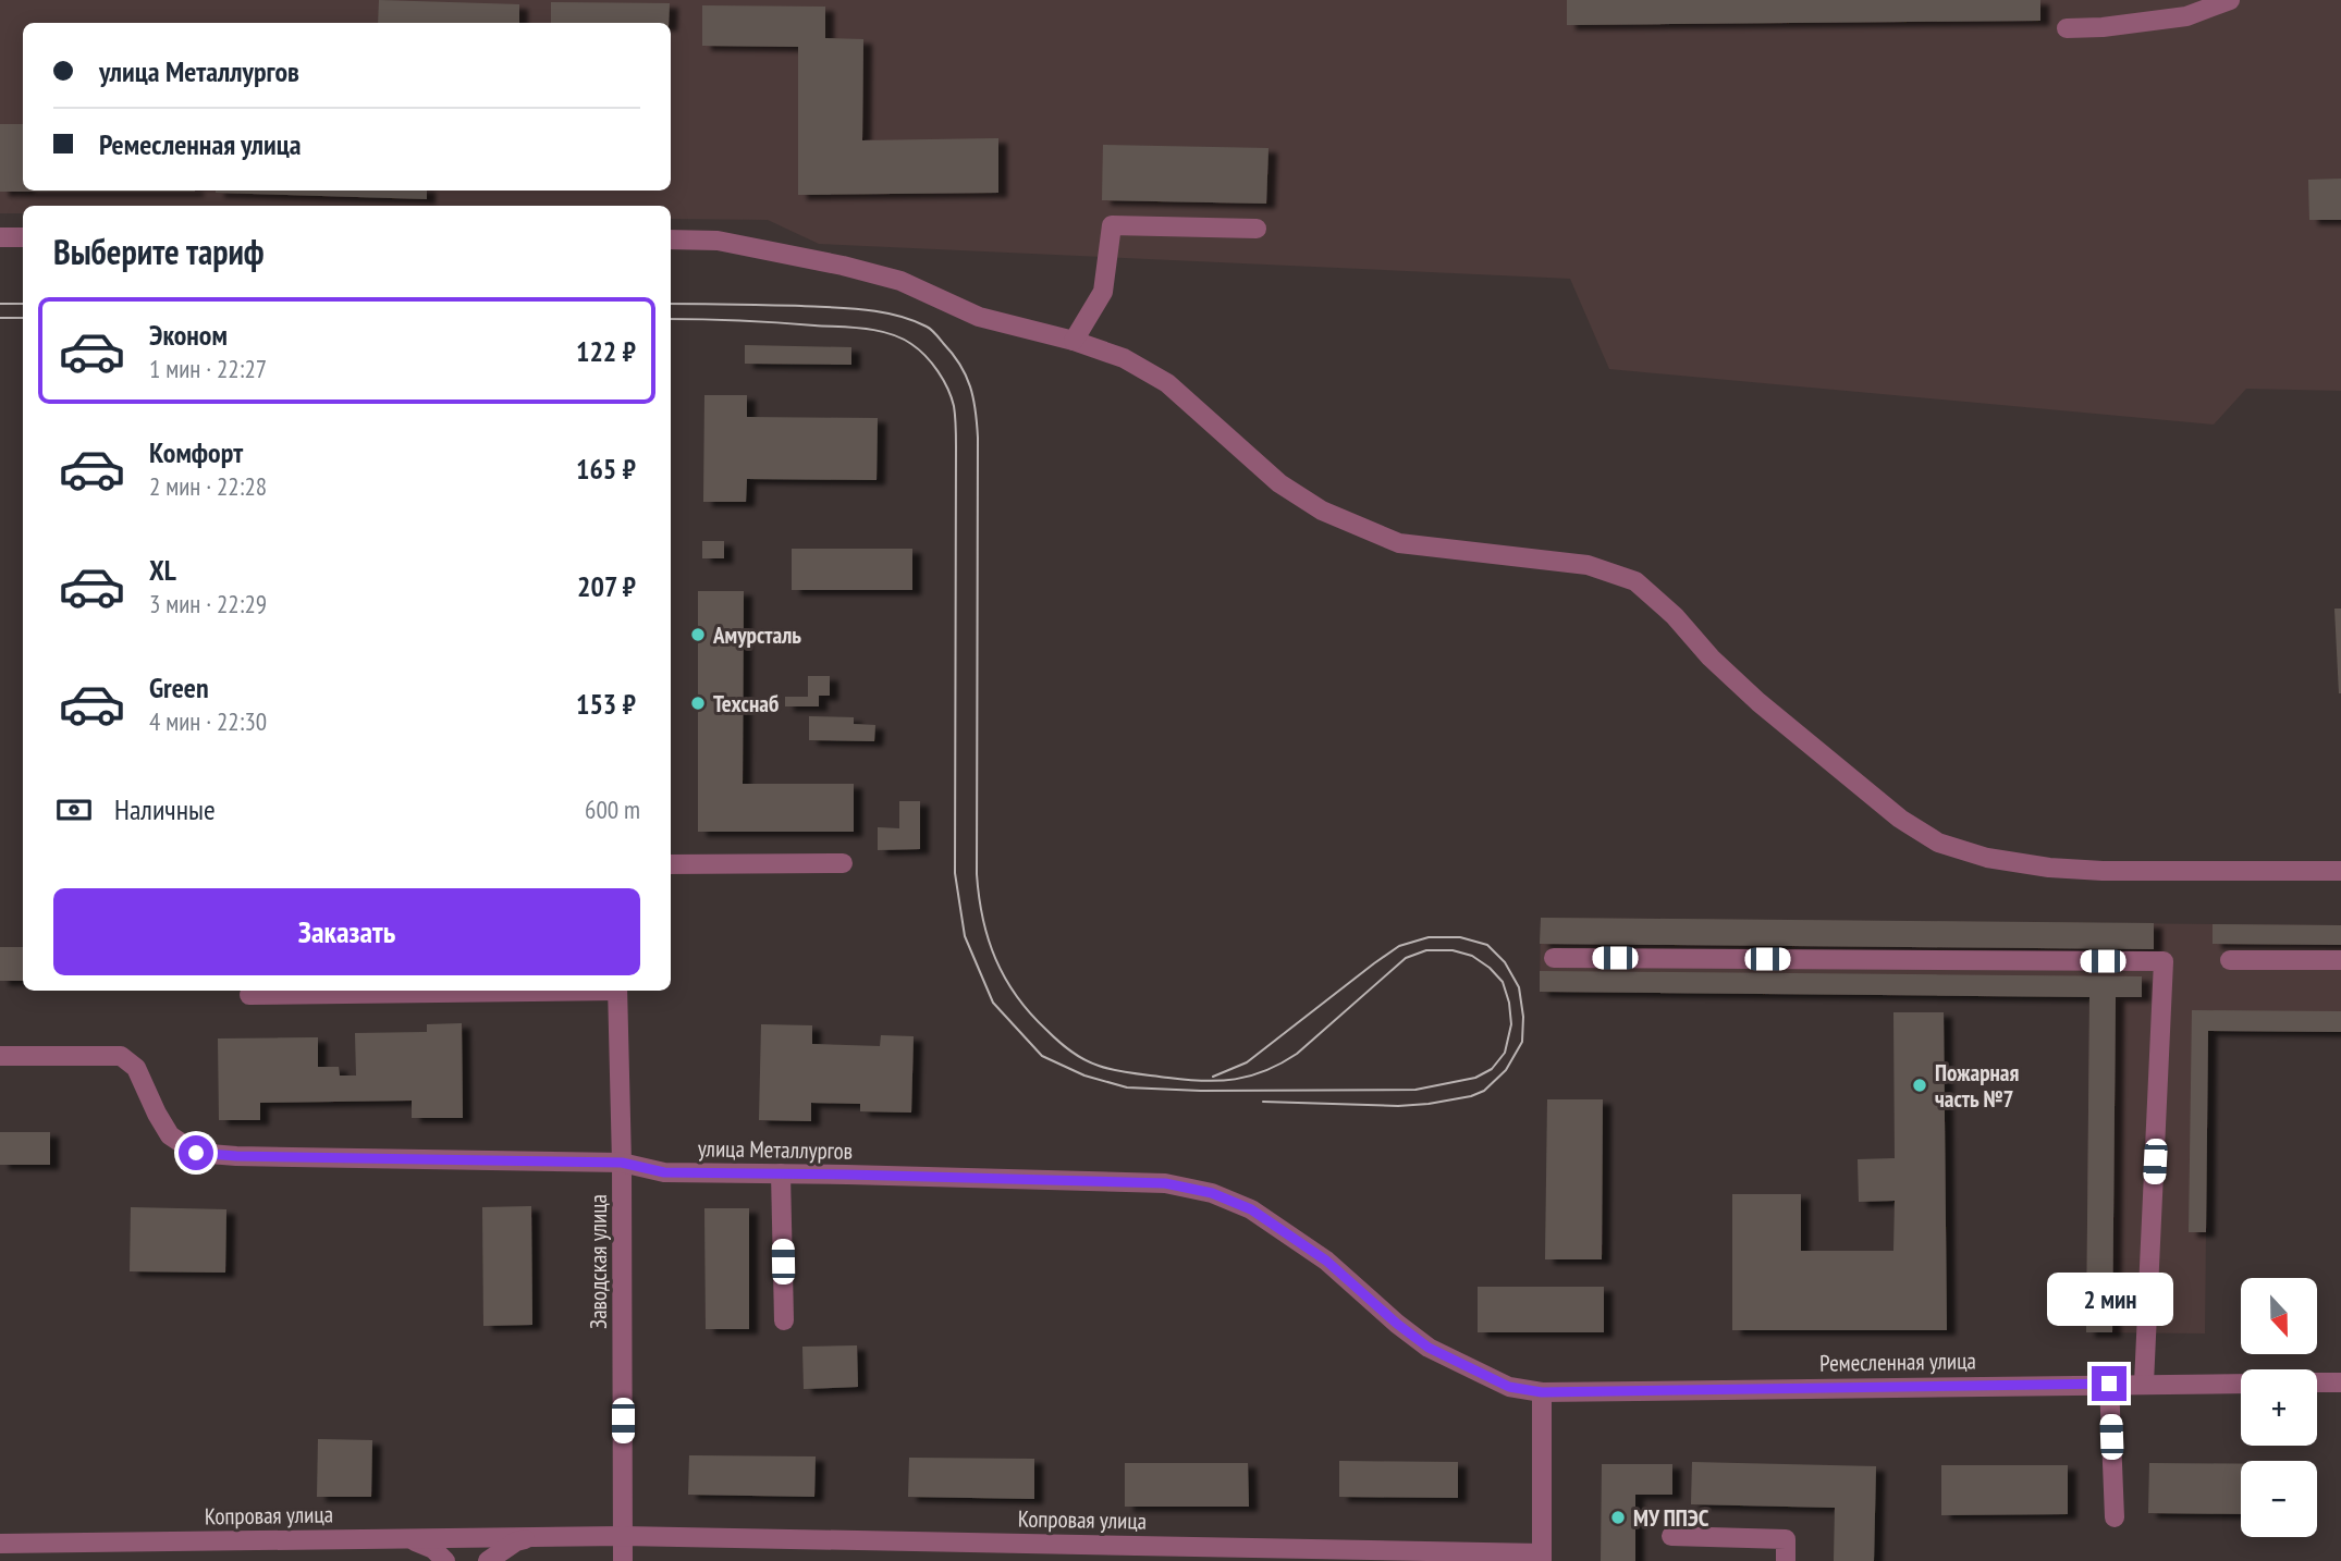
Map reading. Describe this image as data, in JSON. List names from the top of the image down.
{
  "streets": {
    "street": [
      "улица Металлургов",
      "Заводская улица",
      "Ремесленная улица",
      "Копровая улица"
    ]
  },
  "crossings": [
    ["улица Металлургов", "Заводская улица"],
    ["улица Металлургов", "Ремесленная улица"],
    ["Заводская улица", "Копровая улица"]
  ],
  "places": [
    "Амурсталь",
    "Техснаб",
    "Пожарная часть №7",
    "МУ ППЭС"
  ],
  "north": "bottom",
  "page": {
    "banner": ["улица Металлургов", "Ремесленная улица"],
    "heading": "Выберите тариф",
    "list": [
      {
        "name": "Эконом",
        "note": "1 мин · 22:27",
        "value": "122 ₽"
      },
      {
        "name": "Комфорт",
        "note": "2 мин · 22:28",
        "value": "165 ₽"
      },
      {
        "name": "XL",
        "note": "3 мин · 22:29",
        "value": "207 ₽"
      },
      {
        "name": "Green",
        "note": "4 мин · 22:30",
        "value": "153 ₽"
      }
    ],
    "pay": ["Наличные", "600 m"],
    "buttons": "Заказать",
    "bubble": "2 мин",
    "map_buttons": ["+", "−"]
  }
}
